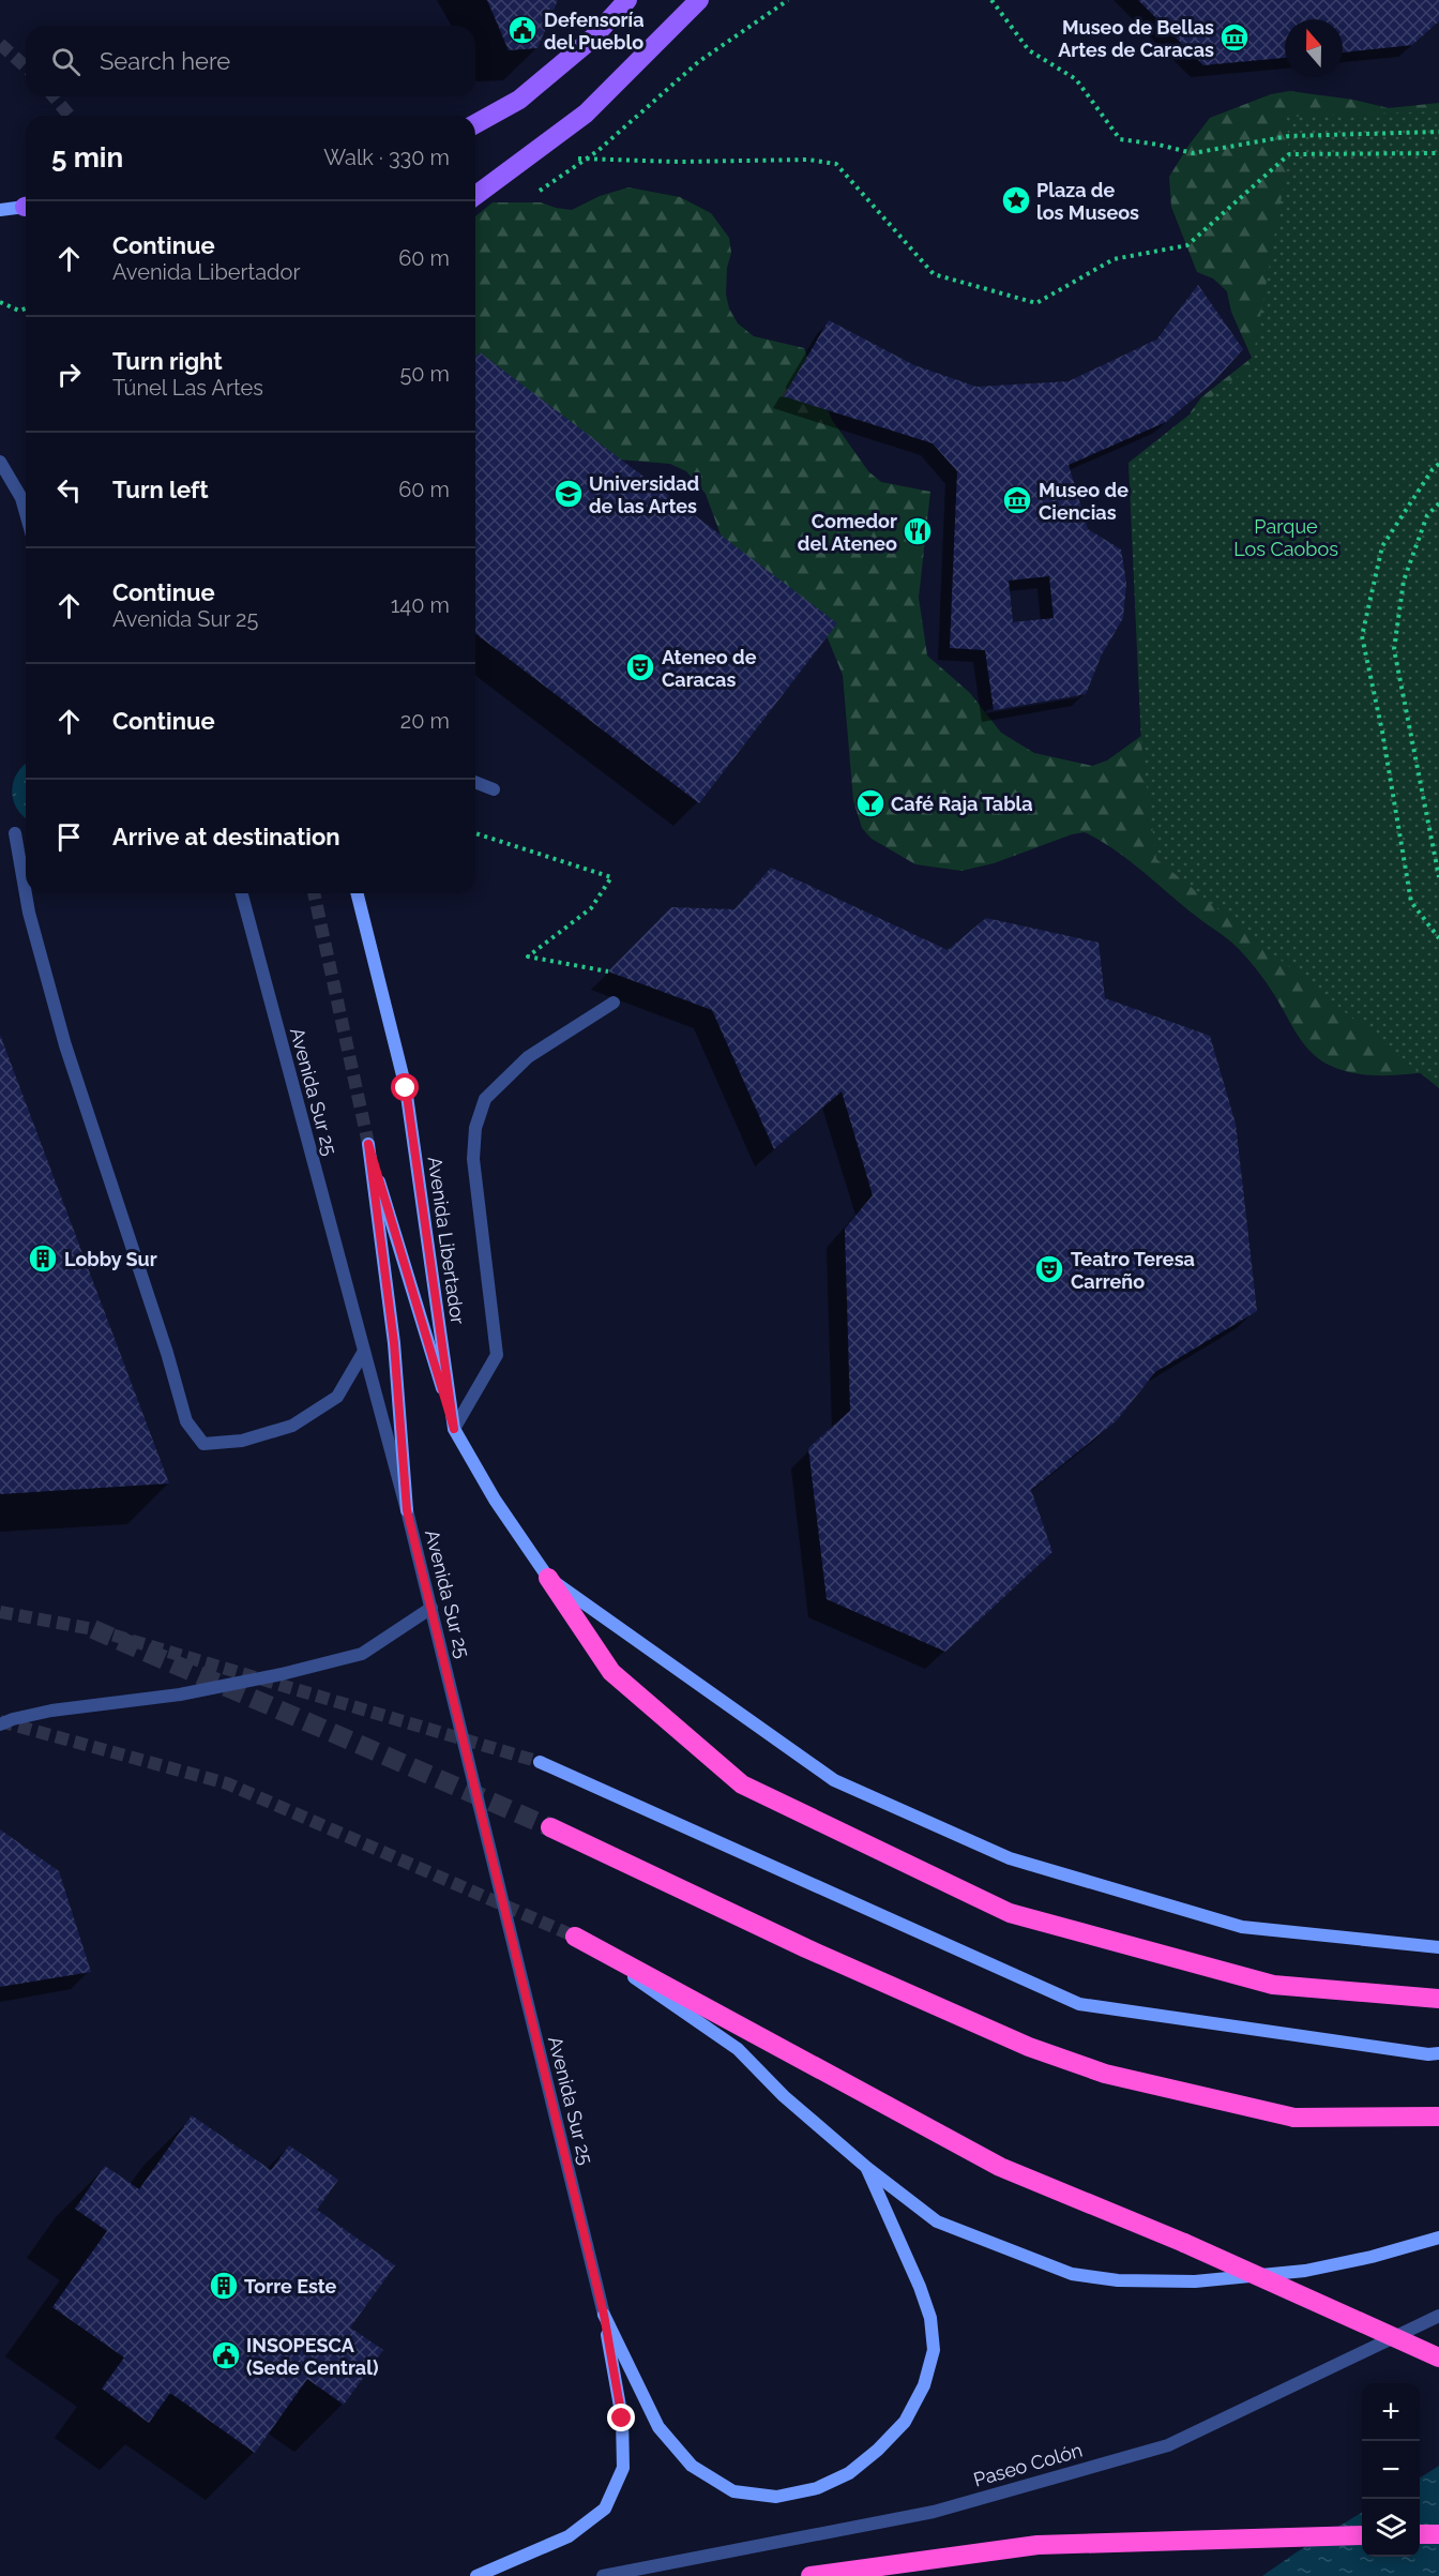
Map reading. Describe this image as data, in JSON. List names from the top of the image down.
{
  "streets": {
    "main road": ["Avenida Libertador"],
    "street": ["Avenida Sur 25", "Paseo Colón"]
  },
  "parks": ["Parque Los Caobos"],
  "places": {
    "public building": ["Defensoría del Pueblo", "INSOPESCA (Sede Central)"],
    "museum": ["Museo de Bellas Artes de Caracas", "Museo de Ciencias"],
    "place": ["Plaza de los Museos"],
    "school or university": ["Universidad de las Artes"],
    "restaurant": ["Comedor del Ateneo"],
    "theatre": ["Ateneo de Caracas", "Teatro Teresa Carreño"],
    "bar": ["Café Raja Tabla"],
    "building": ["Lobby Sur", "Torre Este"]
  },
  "north": "top",
  "page": {
    "search": "Search here",
    "heading": ["5 min", "Walk · 330 m"],
    "list": [
      ["Continue", "Avenida Libertador", "60 m"],
      ["Turn right", "Túnel Las Artes", "50 m"],
      ["Turn left", "60 m"],
      ["Continue", "Avenida Sur 25", "140 m"],
      ["Continue", "20 m"],
      "Arrive at destination"
    ],
    "map_buttons": ["+", "−"]
  }
}
